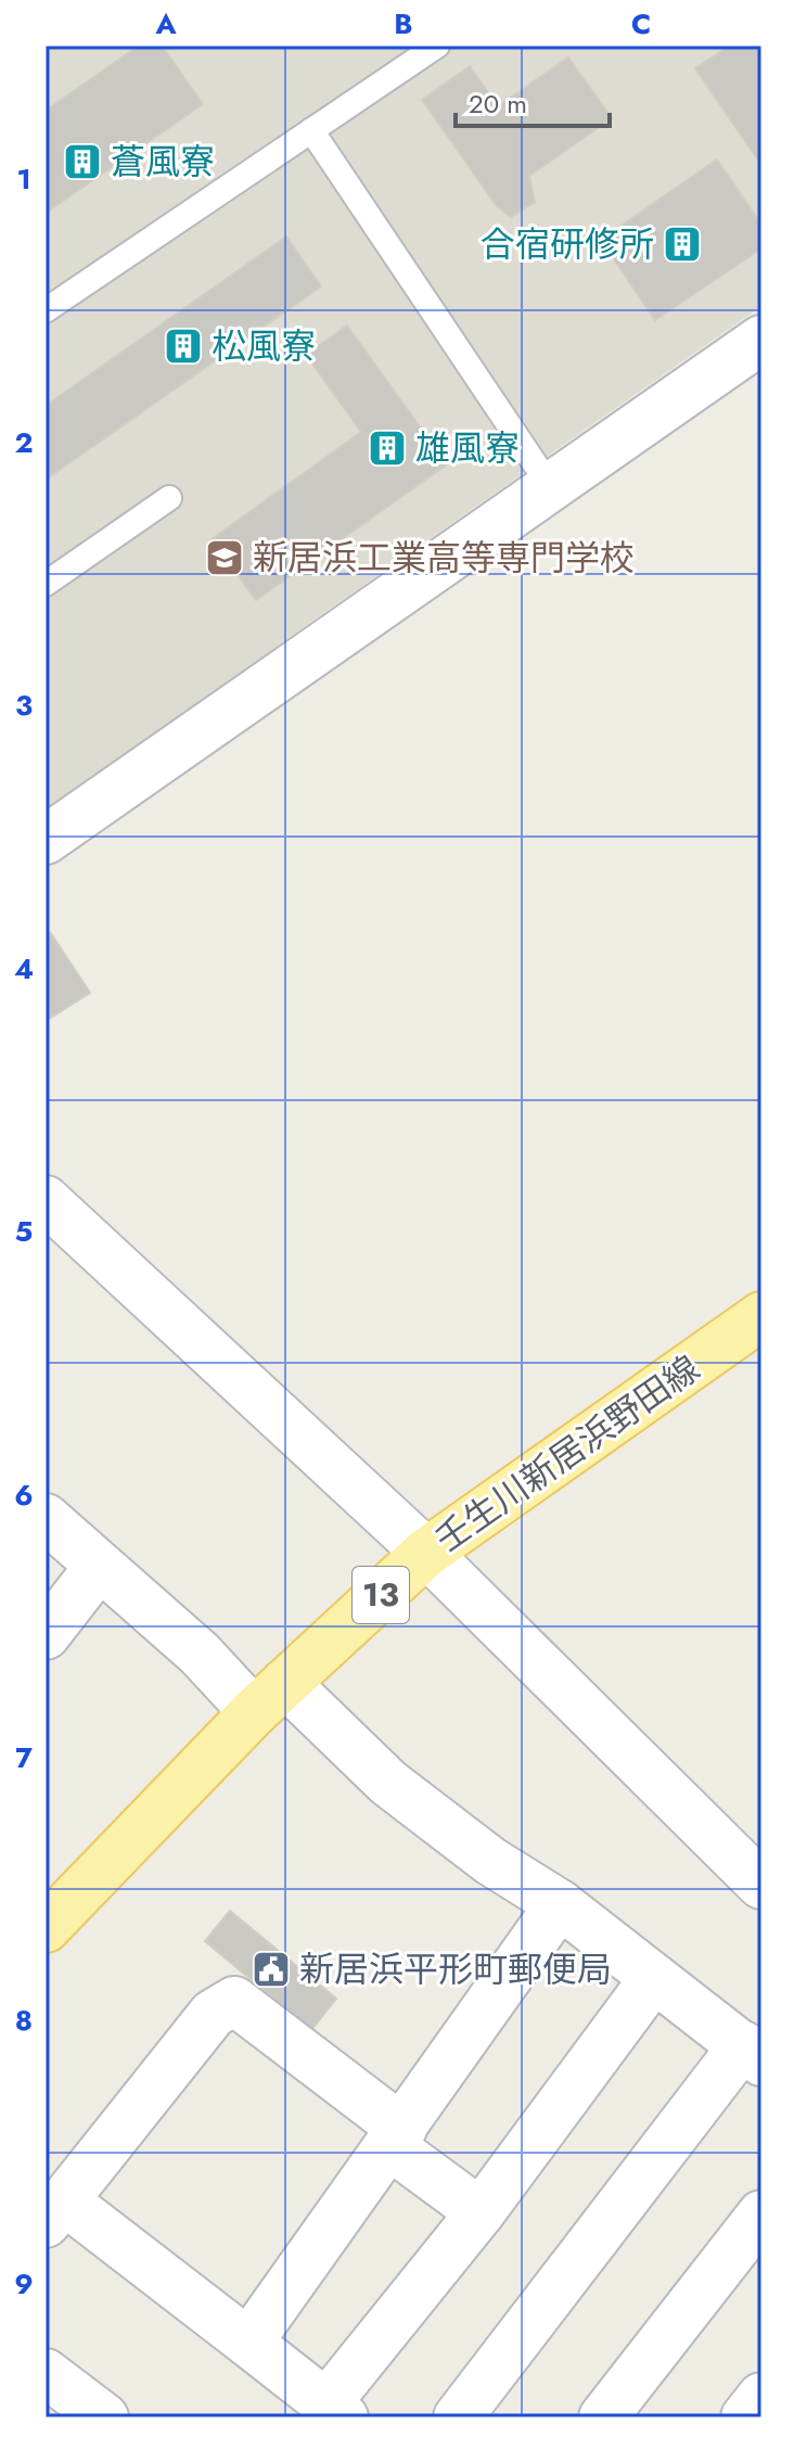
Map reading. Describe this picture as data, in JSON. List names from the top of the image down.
{
  "streets": {
    "main road": ["壬生川新居浜野田線", "13"]
  },
  "places": {
    "building": [
      "蒼風寮",
      "合宿研修所",
      "松風寮",
      "雄風寮"
    ],
    "school or university": ["新居浜工業高等専門学校"],
    "public building": ["新居浜平形町郵便局"]
  },
  "scale_bar": "20 m",
  "grid": {
    "columns": ["A", "B", "C"],
    "rows": [
      "1",
      "2",
      "3",
      "4",
      "5",
      "6",
      "7",
      "8",
      "9"
    ]
  }
}
